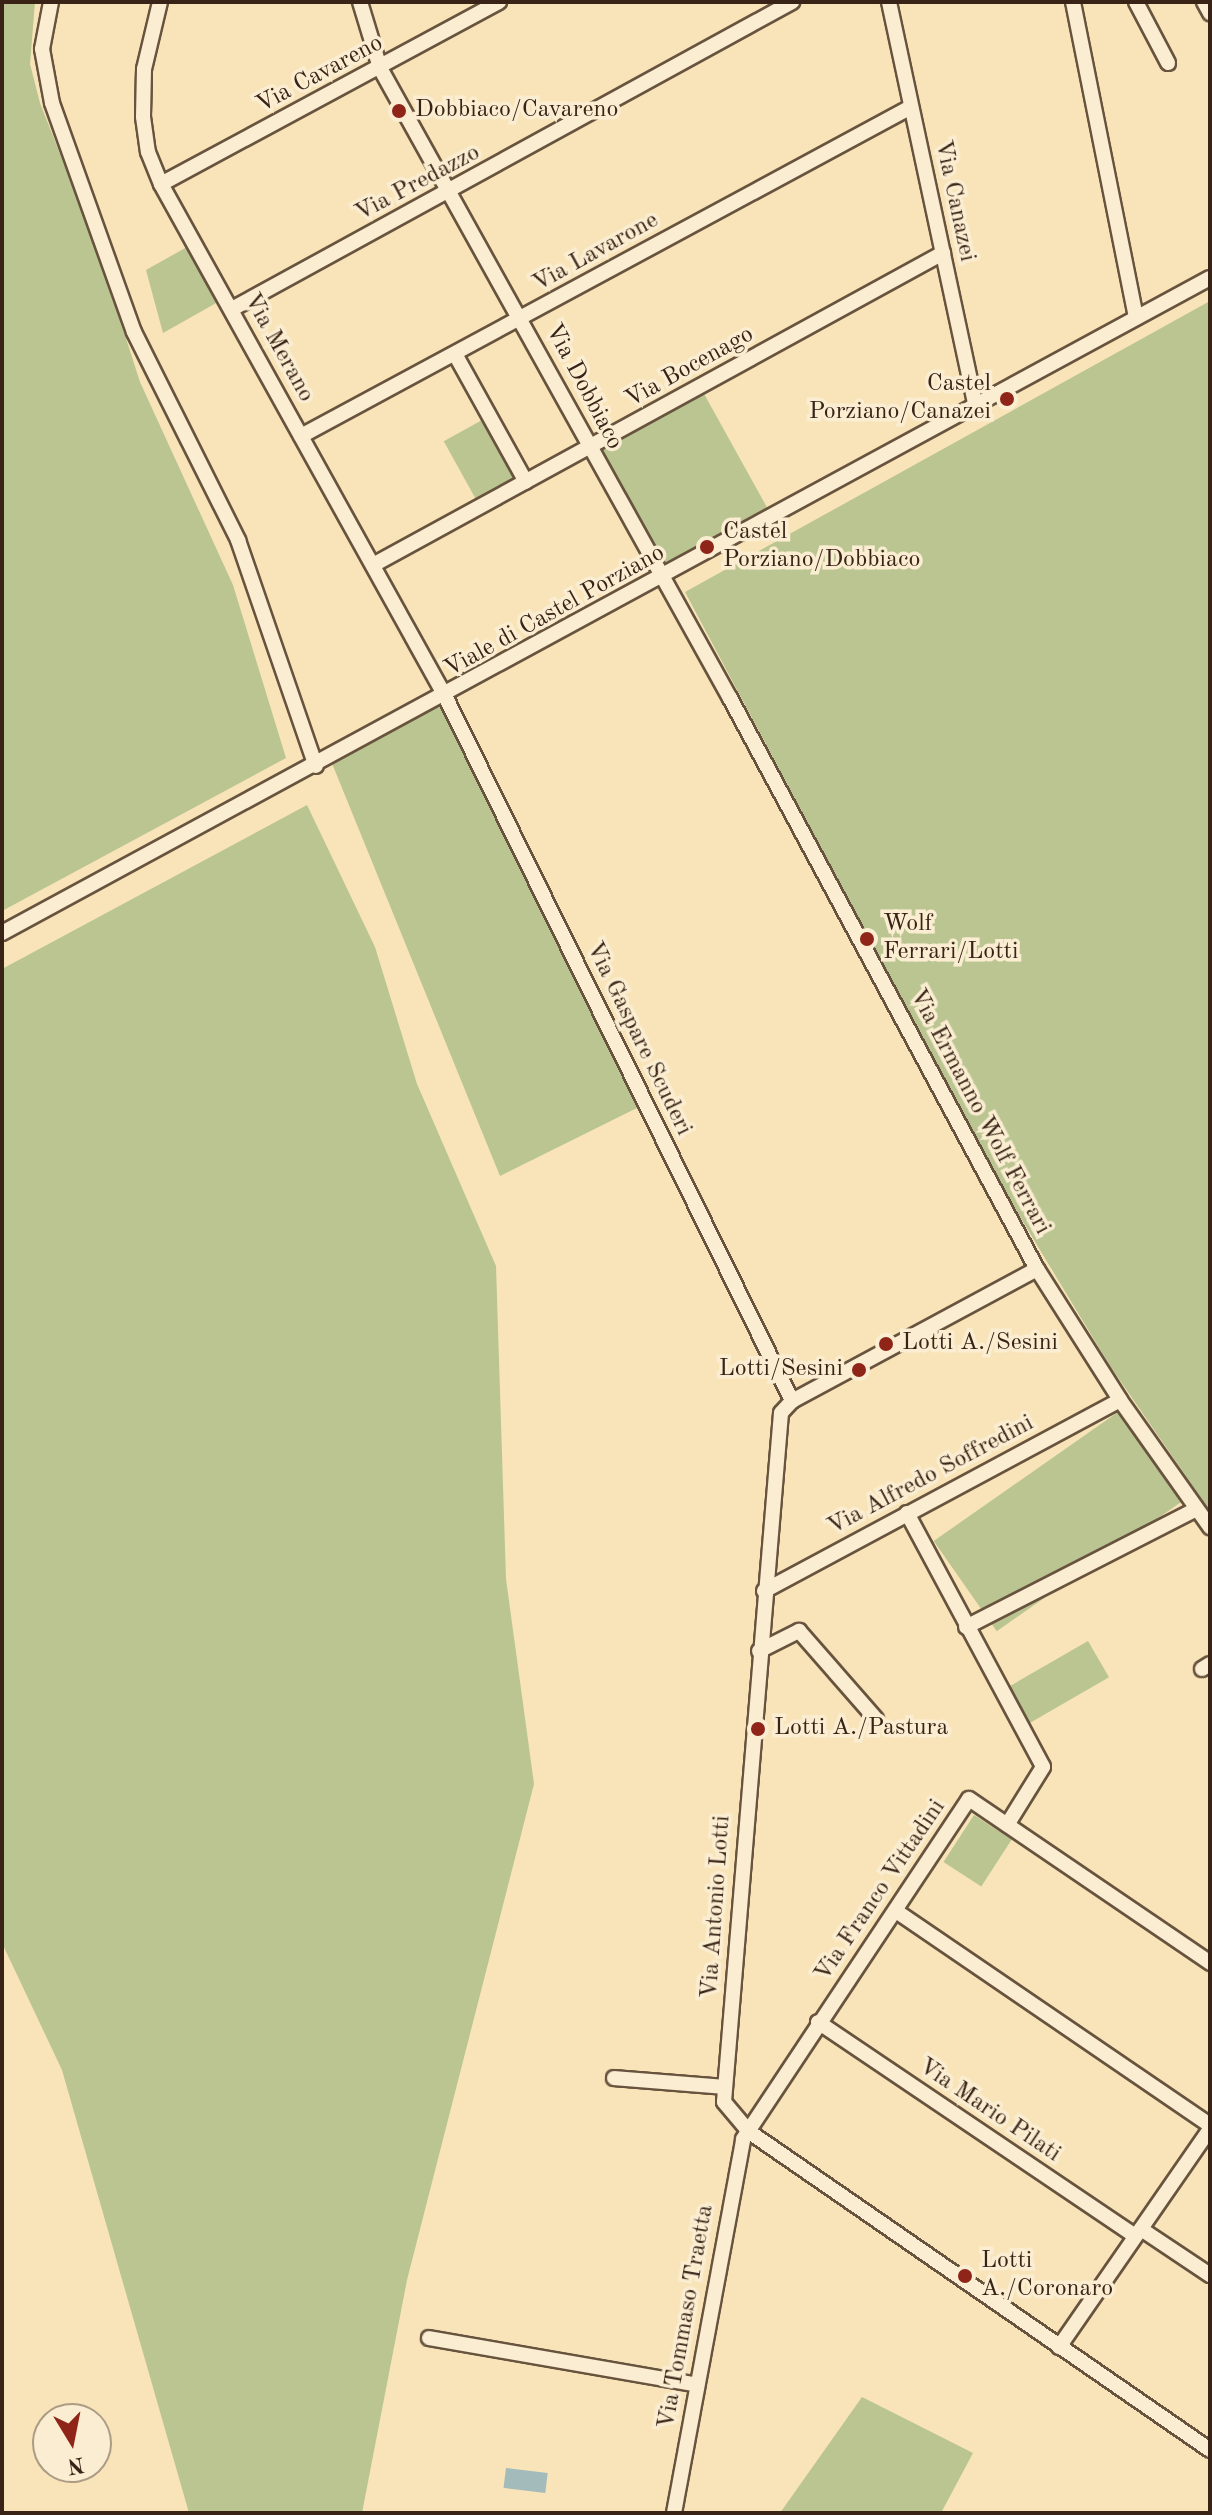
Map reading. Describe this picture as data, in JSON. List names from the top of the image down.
{
  "streets": {
    "street": [
      "Via Cavareno",
      "Via Predazzo",
      "Via Canazei",
      "Via Lavarone",
      "Via Merano",
      "Via Bocenago",
      "Via Dobbiaco",
      "Viale di Castel Porziano",
      "Via Gaspare Scuderi",
      "Via Ermanno Wolf Ferrari",
      "Via Alfredo Soffredini",
      "Via Franco Vittadini",
      "Via Antonio Lotti",
      "Via Mario Pilati",
      "Via Tommaso Traetta"
    ]
  },
  "crossings": [
    ["Via Cavareno", "Via Merano"],
    ["Via Cavareno", "Via Dobbiaco"],
    ["Via Predazzo", "Via Merano"],
    ["Via Predazzo", "Via Dobbiaco"],
    ["Via Canazei", "Via Lavarone"],
    ["Via Canazei", "Via Bocenago"],
    ["Via Canazei", "Viale di Castel Porziano"],
    ["Via Lavarone", "Via Merano"],
    ["Via Lavarone", "Via Dobbiaco"],
    ["Via Merano", "Via Bocenago"],
    ["Via Merano", "Viale di Castel Porziano"],
    ["Via Merano", "Via Gaspare Scuderi"],
    ["Via Bocenago", "Via Dobbiaco"],
    ["Via Dobbiaco", "Viale di Castel Porziano"],
    ["Via Dobbiaco", "Via Ermanno Wolf Ferrari"],
    ["Viale di Castel Porziano", "Via Gaspare Scuderi"],
    ["Viale di Castel Porziano", "Via Ermanno Wolf Ferrari"],
    ["Via Gaspare Scuderi", "Via Antonio Lotti"],
    ["Via Ermanno Wolf Ferrari", "Via Alfredo Soffredini"],
    ["Via Alfredo Soffredini", "Via Antonio Lotti"],
    ["Via Franco Vittadini", "Via Antonio Lotti"],
    ["Via Franco Vittadini", "Via Mario Pilati"],
    ["Via Franco Vittadini", "Via Tommaso Traetta"],
    ["Via Antonio Lotti", "Via Tommaso Traetta"]
  ],
  "places": [
    "Dobbiaco/Cavareno",
    "Castel Porziano/Canazei",
    "Castel Porziano/Dobbiaco",
    "Wolf Ferrari/Lotti",
    "Lotti A./Sesini",
    "Lotti/Sesini",
    "Lotti A./Pastura",
    "Lotti A./Coronaro"
  ],
  "north": "bottom"
}
